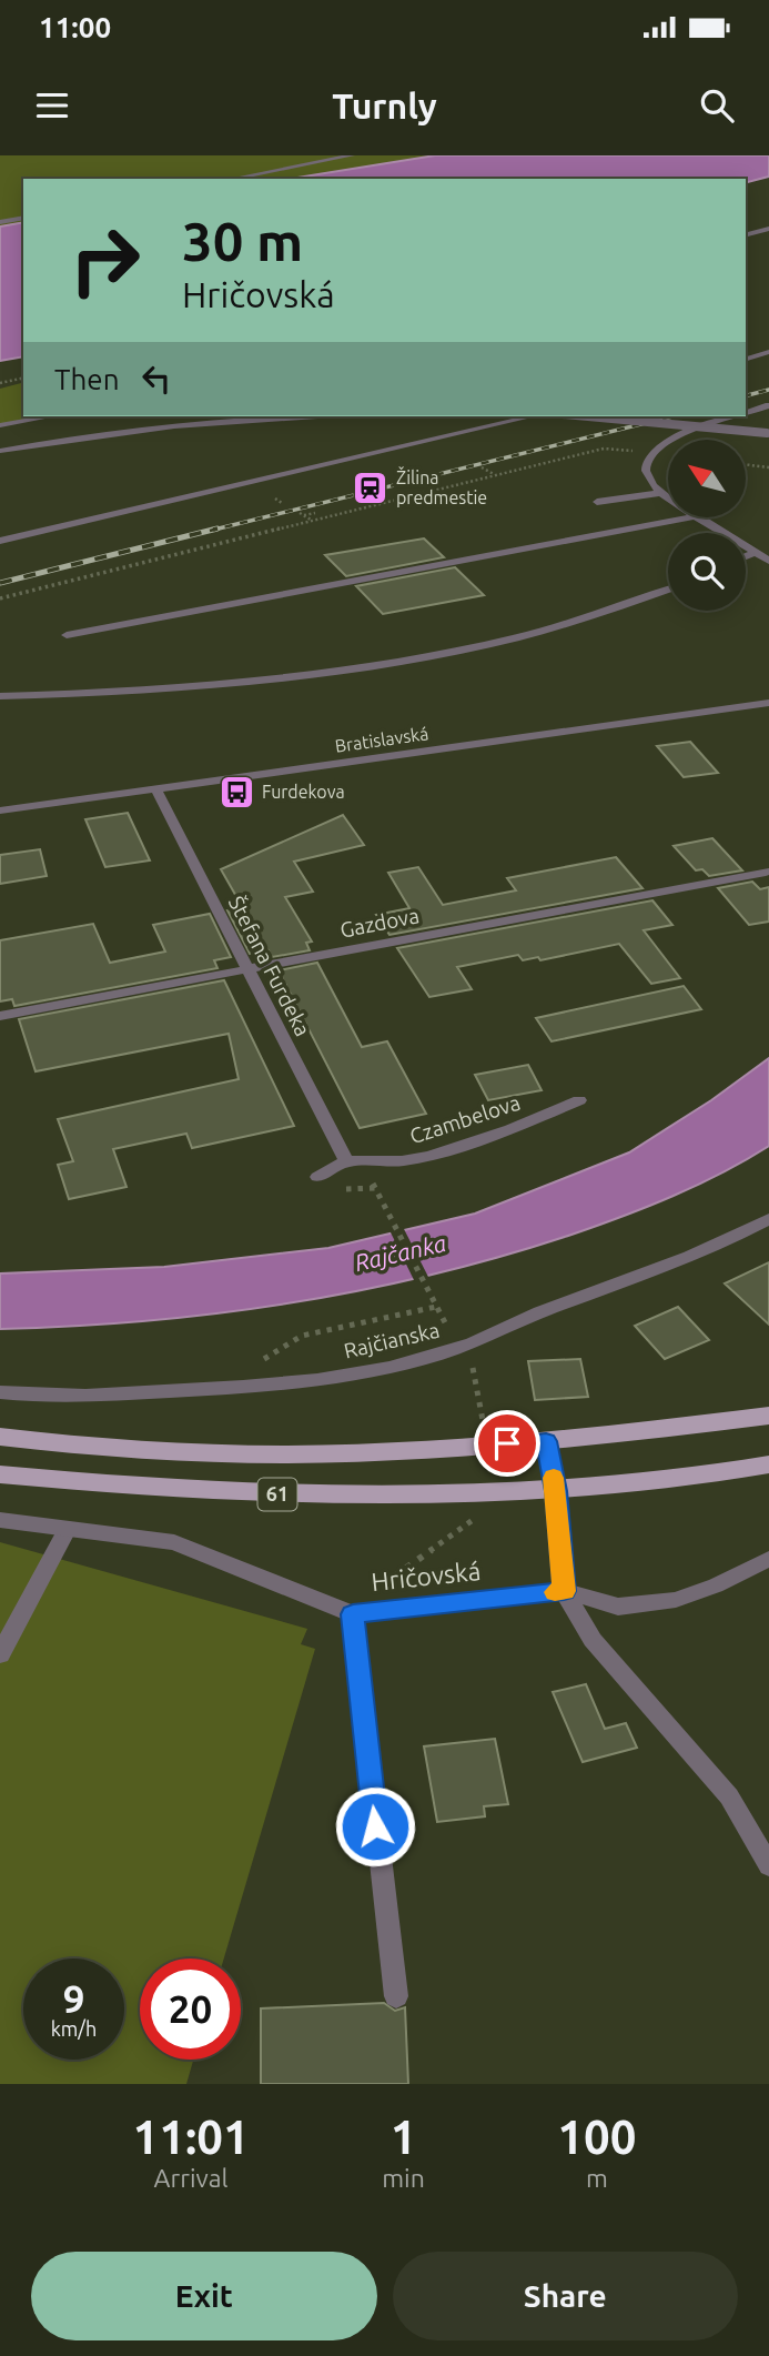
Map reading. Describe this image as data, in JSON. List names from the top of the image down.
{
  "streets": {
    "main road": ["61"],
    "street": [
      "Bratislavská",
      "Gazdova",
      "Štefana Furdeka",
      "Czambelova",
      "Rajčianska",
      "Hričovská"
    ]
  },
  "crossings": [
    ["Bratislavská", "Štefana Furdeka"],
    ["Gazdova", "Štefana Furdeka"],
    ["Štefana Furdeka", "Czambelova"]
  ],
  "water": ["Rajčanka"],
  "places": {
    "station": ["Žilina predmestie"],
    "bus stop": ["Furdekova"]
  },
  "north": "top left",
  "page": {
    "status": "11:00",
    "header": "Turnly",
    "turn": ["30 m", "Hričovská"],
    "then": "Then",
    "speed": "9 km/h",
    "limit": "20",
    "eta": [
      "11:01",
      "Arrival",
      "1",
      "min",
      "100",
      "m"
    ],
    "buttons": ["Exit", "Share"]
  }
}
